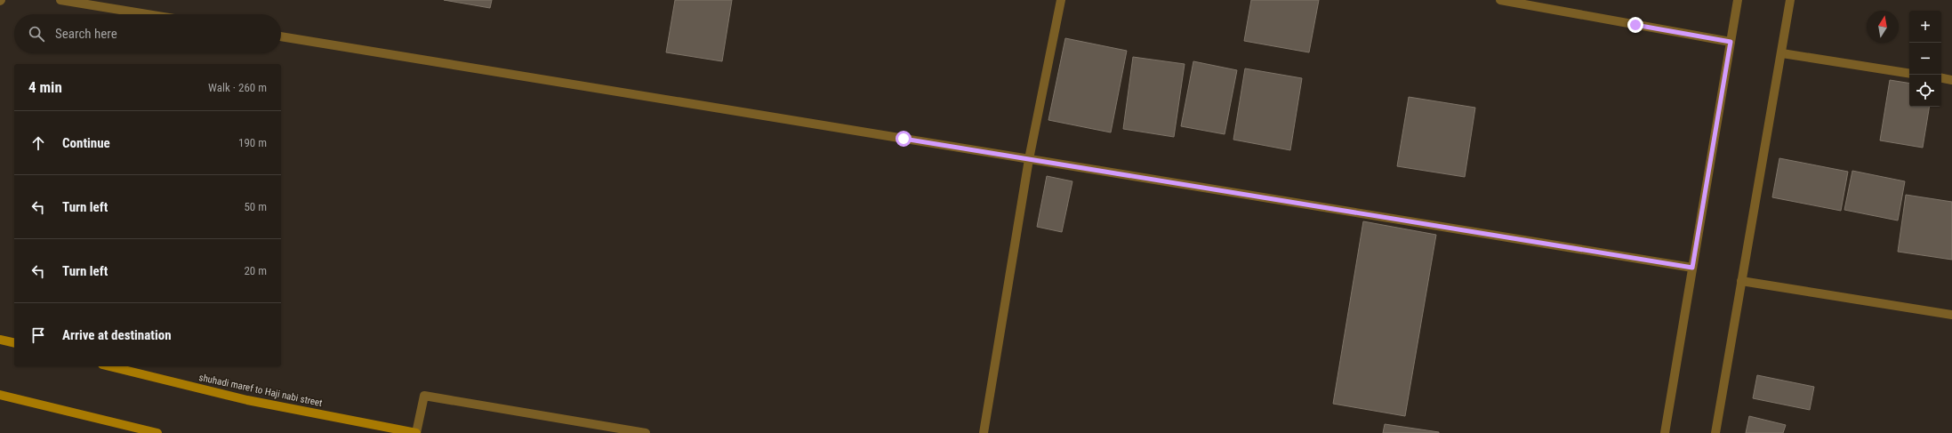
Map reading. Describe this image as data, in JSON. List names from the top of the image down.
{
  "streets": {
    "main road": ["shuhadi maref to Haji nabi street"]
  },
  "north": "top",
  "page": {
    "map_buttons": ["+", "−"],
    "search": "Search here",
    "heading": ["4 min", "Walk · 260 m"],
    "list": [
      ["Continue", "190 m"],
      ["Turn left", "50 m"],
      ["Turn left", "20 m"],
      "Arrive at destination"
    ]
  }
}
